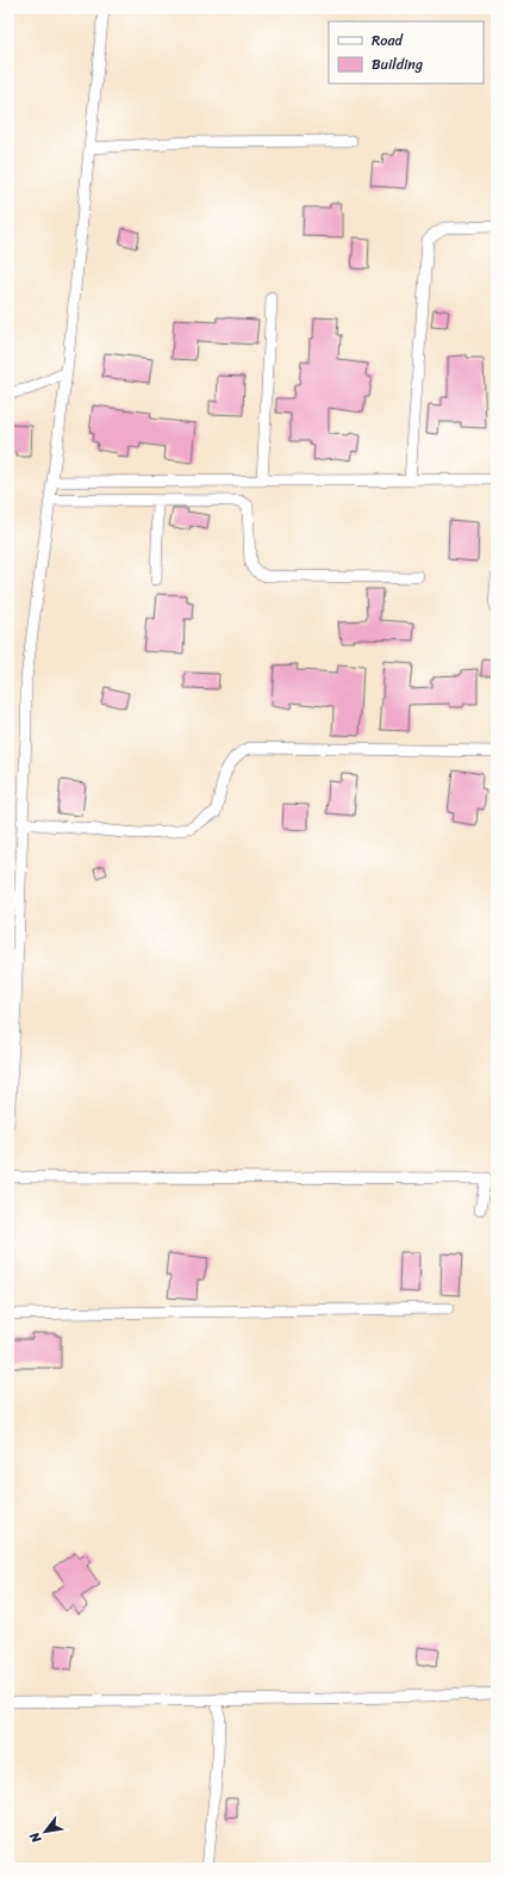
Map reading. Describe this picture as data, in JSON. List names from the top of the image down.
{
  "legend": ["Road", "Building"],
  "north": "bottom left"
}
